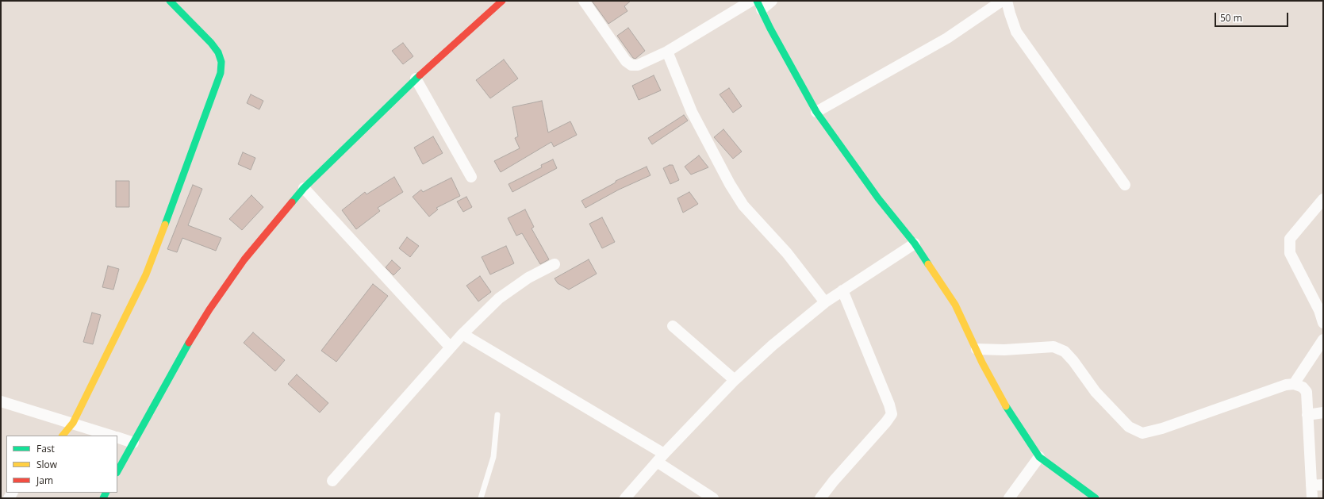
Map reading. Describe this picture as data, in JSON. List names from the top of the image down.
{
  "legend": ["Fast", "Slow", "Jam"],
  "scale_bar": "50 m"
}
